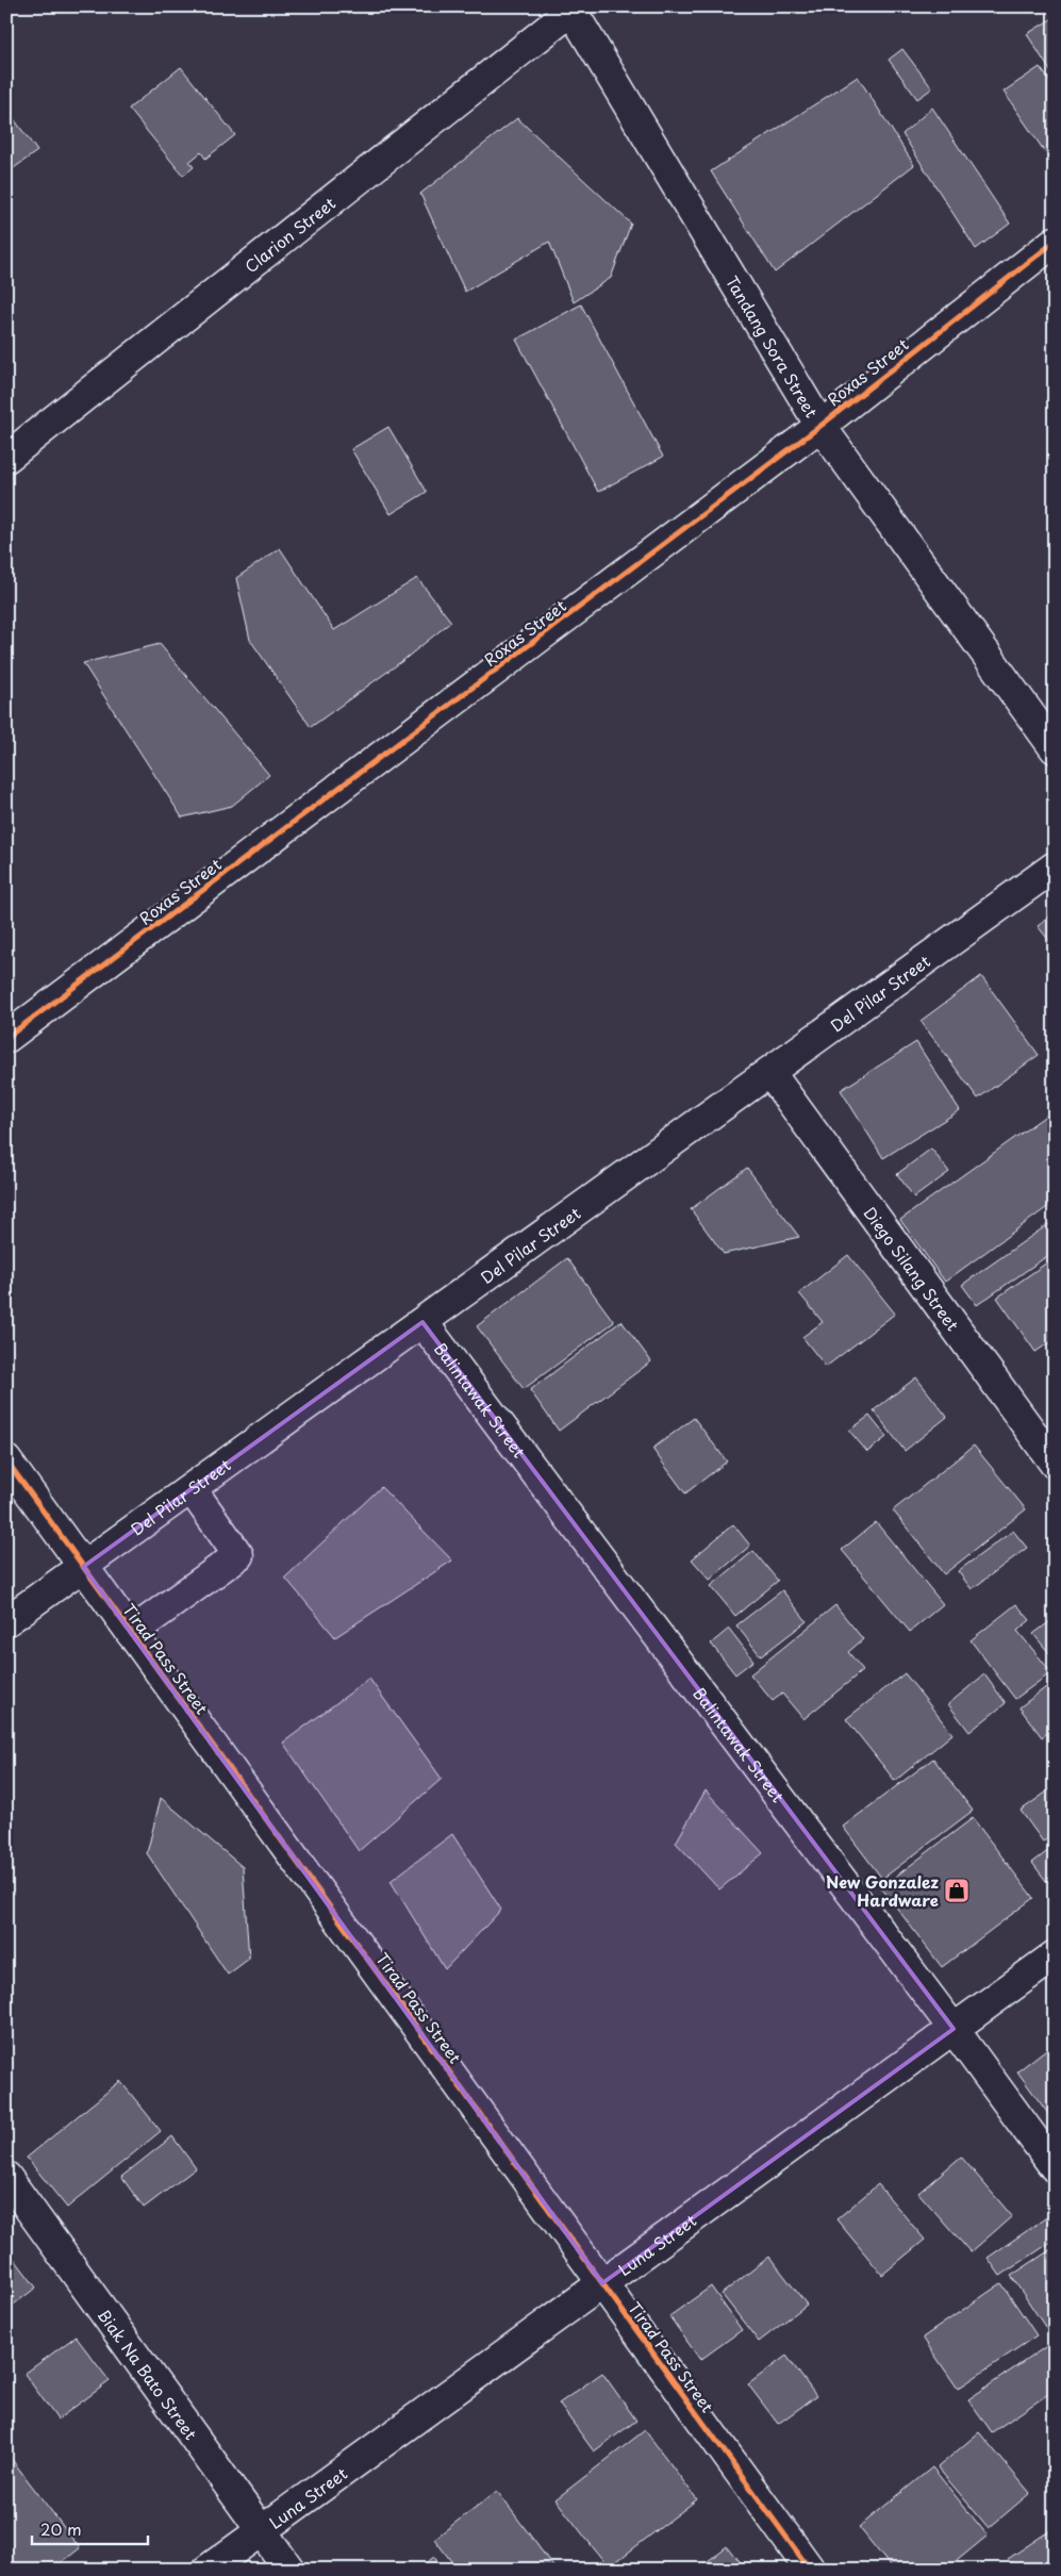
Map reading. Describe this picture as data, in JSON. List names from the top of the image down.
{
  "streets": {
    "street": [
      "Clarion Street",
      "Tandang Sora Street",
      "Roxas Street",
      "Del Pilar Street",
      "Diego Silang Street",
      "Balintawak Street",
      "Tirad Pass Street",
      "Luna Street",
      "Biak Na Bato Street"
    ]
  },
  "crossings": [
    ["Clarion Street", "Tandang Sora Street"],
    ["Tandang Sora Street", "Roxas Street"],
    ["Del Pilar Street", "Diego Silang Street"],
    ["Del Pilar Street", "Balintawak Street"],
    ["Del Pilar Street", "Tirad Pass Street"],
    ["Balintawak Street", "Luna Street"],
    ["Tirad Pass Street", "Luna Street"],
    ["Luna Street", "Biak Na Bato Street"]
  ],
  "places": {
    "shop": ["New Gonzalez Hardware"]
  },
  "scale_bar": "20 m"
}
